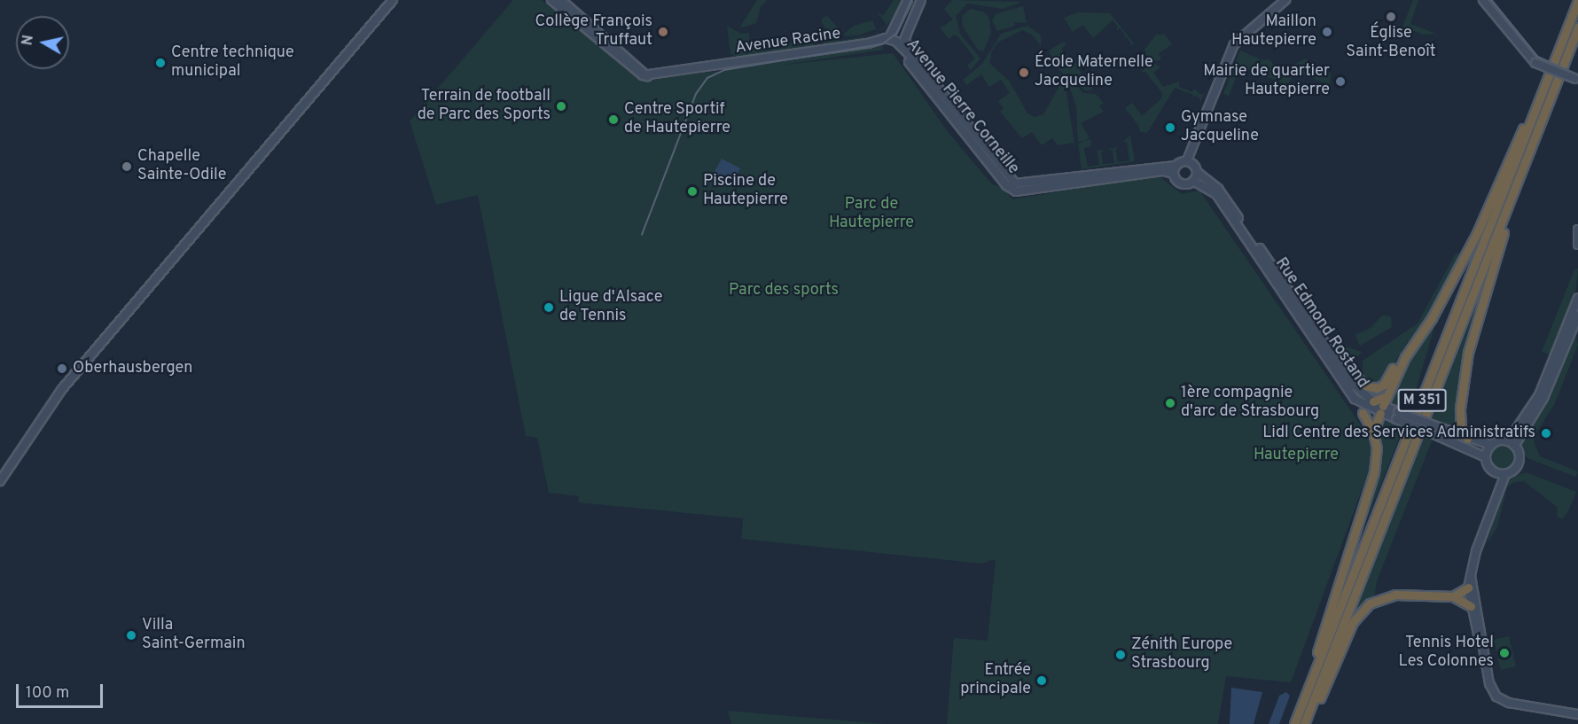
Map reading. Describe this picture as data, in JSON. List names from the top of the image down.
{
  "streets": {
    "highway": ["M 351"],
    "street": ["Avenue Racine", "Avenue Pierre Corneille", "Rue Edmond Rostand"]
  },
  "crossings": [
    ["Avenue Racine", "Avenue Pierre Corneille"],
    ["Avenue Pierre Corneille", "Rue Edmond Rostand"]
  ],
  "parks": ["Parc de Hautepierre", "Parc des sports", "Hautepierre"],
  "places": [
    "Église Saint-Benoît",
    "Collège François Truffaut",
    "Maillon Hautepierre",
    "Centre technique municipal",
    "École Maternelle Jacqueline",
    "Mairie de quartier Hautepierre",
    "Terrain de football de Parc des Sports",
    "Centre Sportif de Hautepierre",
    "Gymnase Jacqueline",
    "Chapelle Sainte-Odile",
    "Piscine de Hautepierre",
    "Ligue d'Alsace de Tennis",
    "Oberhausbergen",
    "1ère compagnie d'arc de Strasbourg",
    "Lidl Centre des Services Administratifs",
    "Villa Saint-Germain",
    "Tennis Hotel Les Colonnes",
    "Zénith Europe Strasbourg",
    "Entrée principale"
  ],
  "scale_bar": "100 m",
  "north": "left"
}
